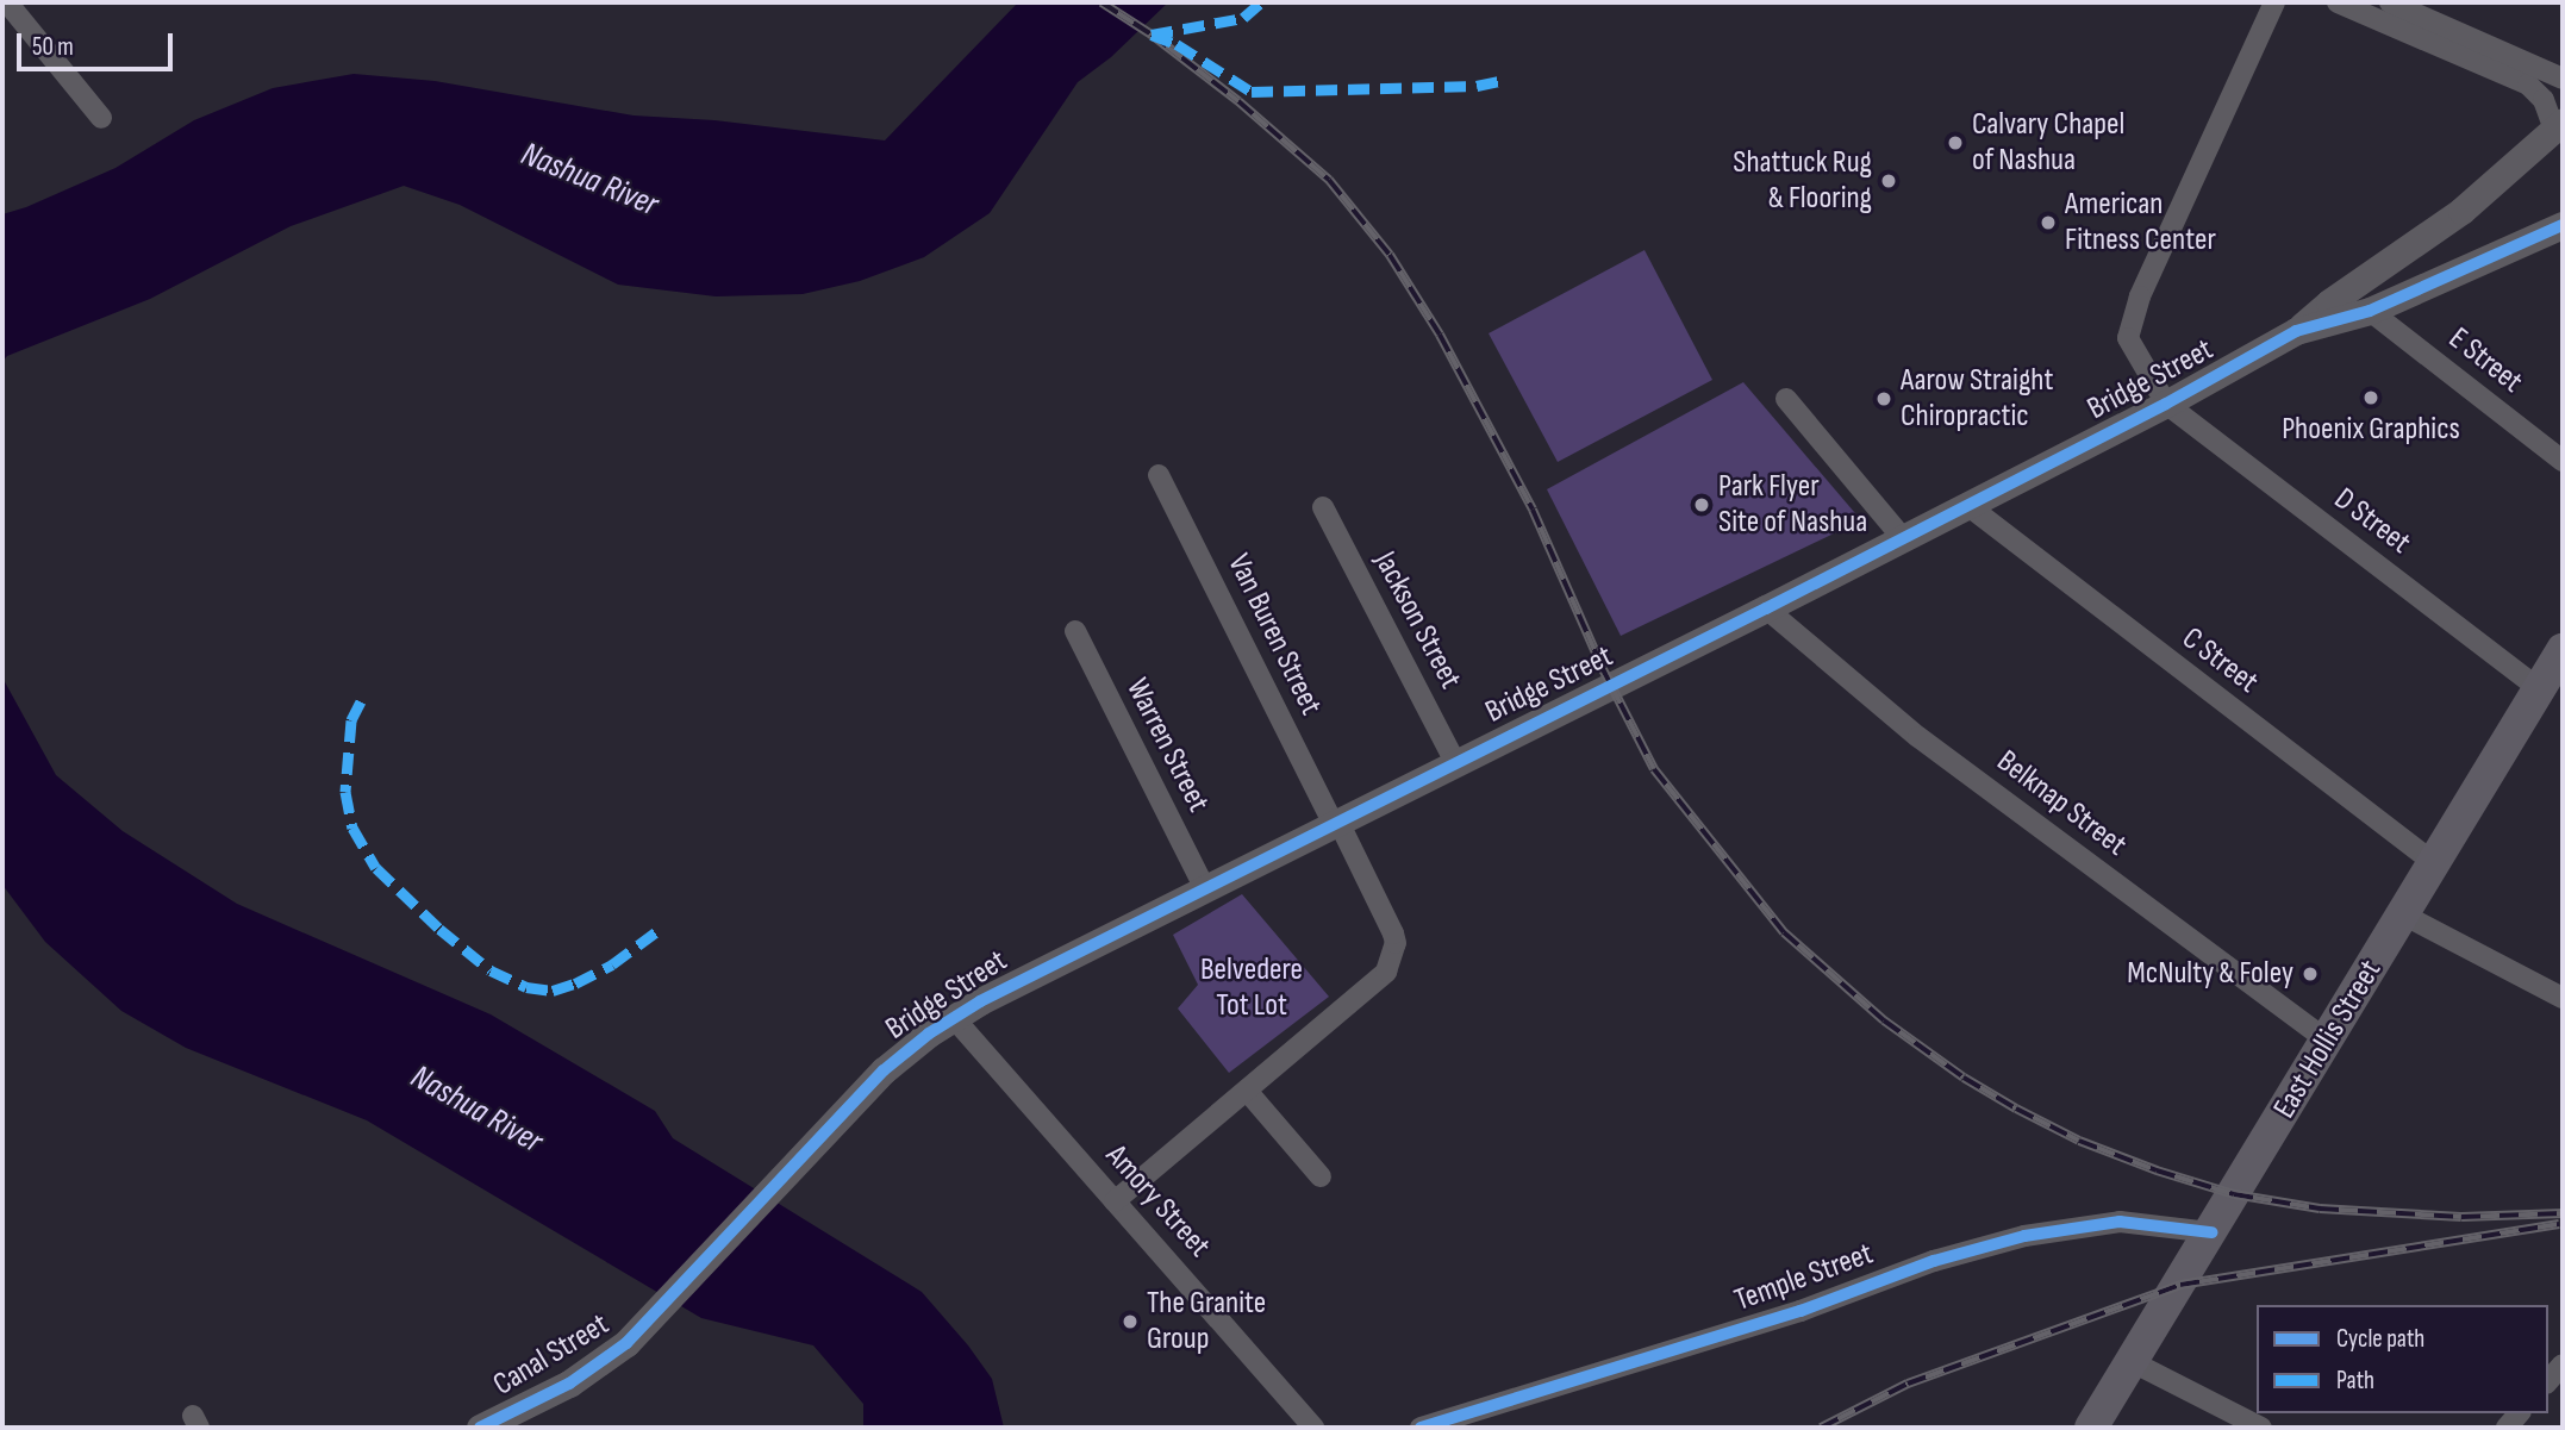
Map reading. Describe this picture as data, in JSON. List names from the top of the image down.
{
  "streets": {
    "main road": ["East Hollis Street"],
    "street": [
      "E Street",
      "Bridge Street",
      "D Street",
      "Jackson Street",
      "Van Buren Street",
      "C Street",
      "Warren Street",
      "Belknap Street",
      "Amory Street",
      "Temple Street",
      "Canal Street"
    ]
  },
  "crossings": [
    ["E Street", "Bridge Street"],
    ["Bridge Street", "D Street"],
    ["Bridge Street", "Jackson Street"],
    ["Bridge Street", "Van Buren Street"],
    ["Bridge Street", "C Street"],
    ["Bridge Street", "Warren Street"],
    ["Bridge Street", "Belknap Street"],
    ["Bridge Street", "Amory Street"],
    ["Bridge Street", "Canal Street"],
    ["D Street", "East Hollis Street"],
    ["C Street", "East Hollis Street"],
    ["Belknap Street", "East Hollis Street"],
    ["East Hollis Street", "Temple Street"]
  ],
  "water": ["Nashua River"],
  "parks": ["Belvedere Tot Lot"],
  "places": [
    "Calvary Chapel of Nashua",
    "Shattuck Rug & Flooring",
    "American Fitness Center",
    "Phoenix Graphics",
    "Aarow Straight Chiropractic",
    "Park Flyer Site of Nashua",
    "McNulty & Foley",
    "The Granite Group"
  ],
  "legend": ["Cycle path", "Path"],
  "scale_bar": "50 m"
}
